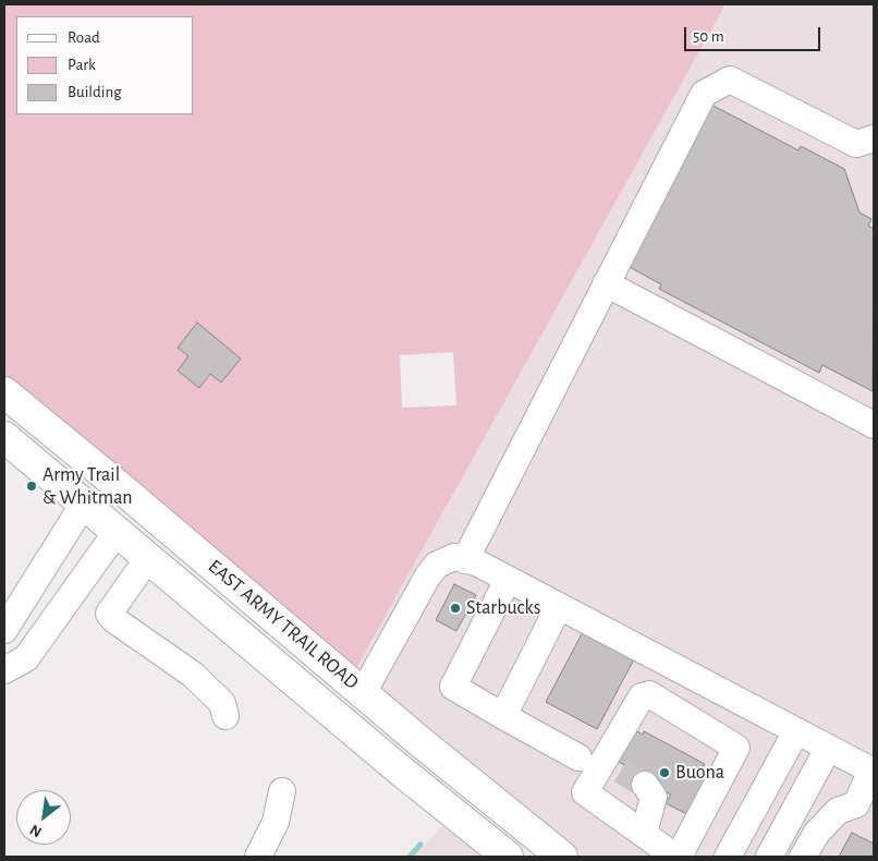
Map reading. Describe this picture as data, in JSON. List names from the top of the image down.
{
  "streets": {
    "main road": ["EAST ARMY TRAIL ROAD"]
  },
  "places": ["Army Trail & Whitman", "Starbucks", "Buona"],
  "legend": ["Road", "Park", "Building"],
  "scale_bar": "50 m",
  "north": "bottom left"
}
